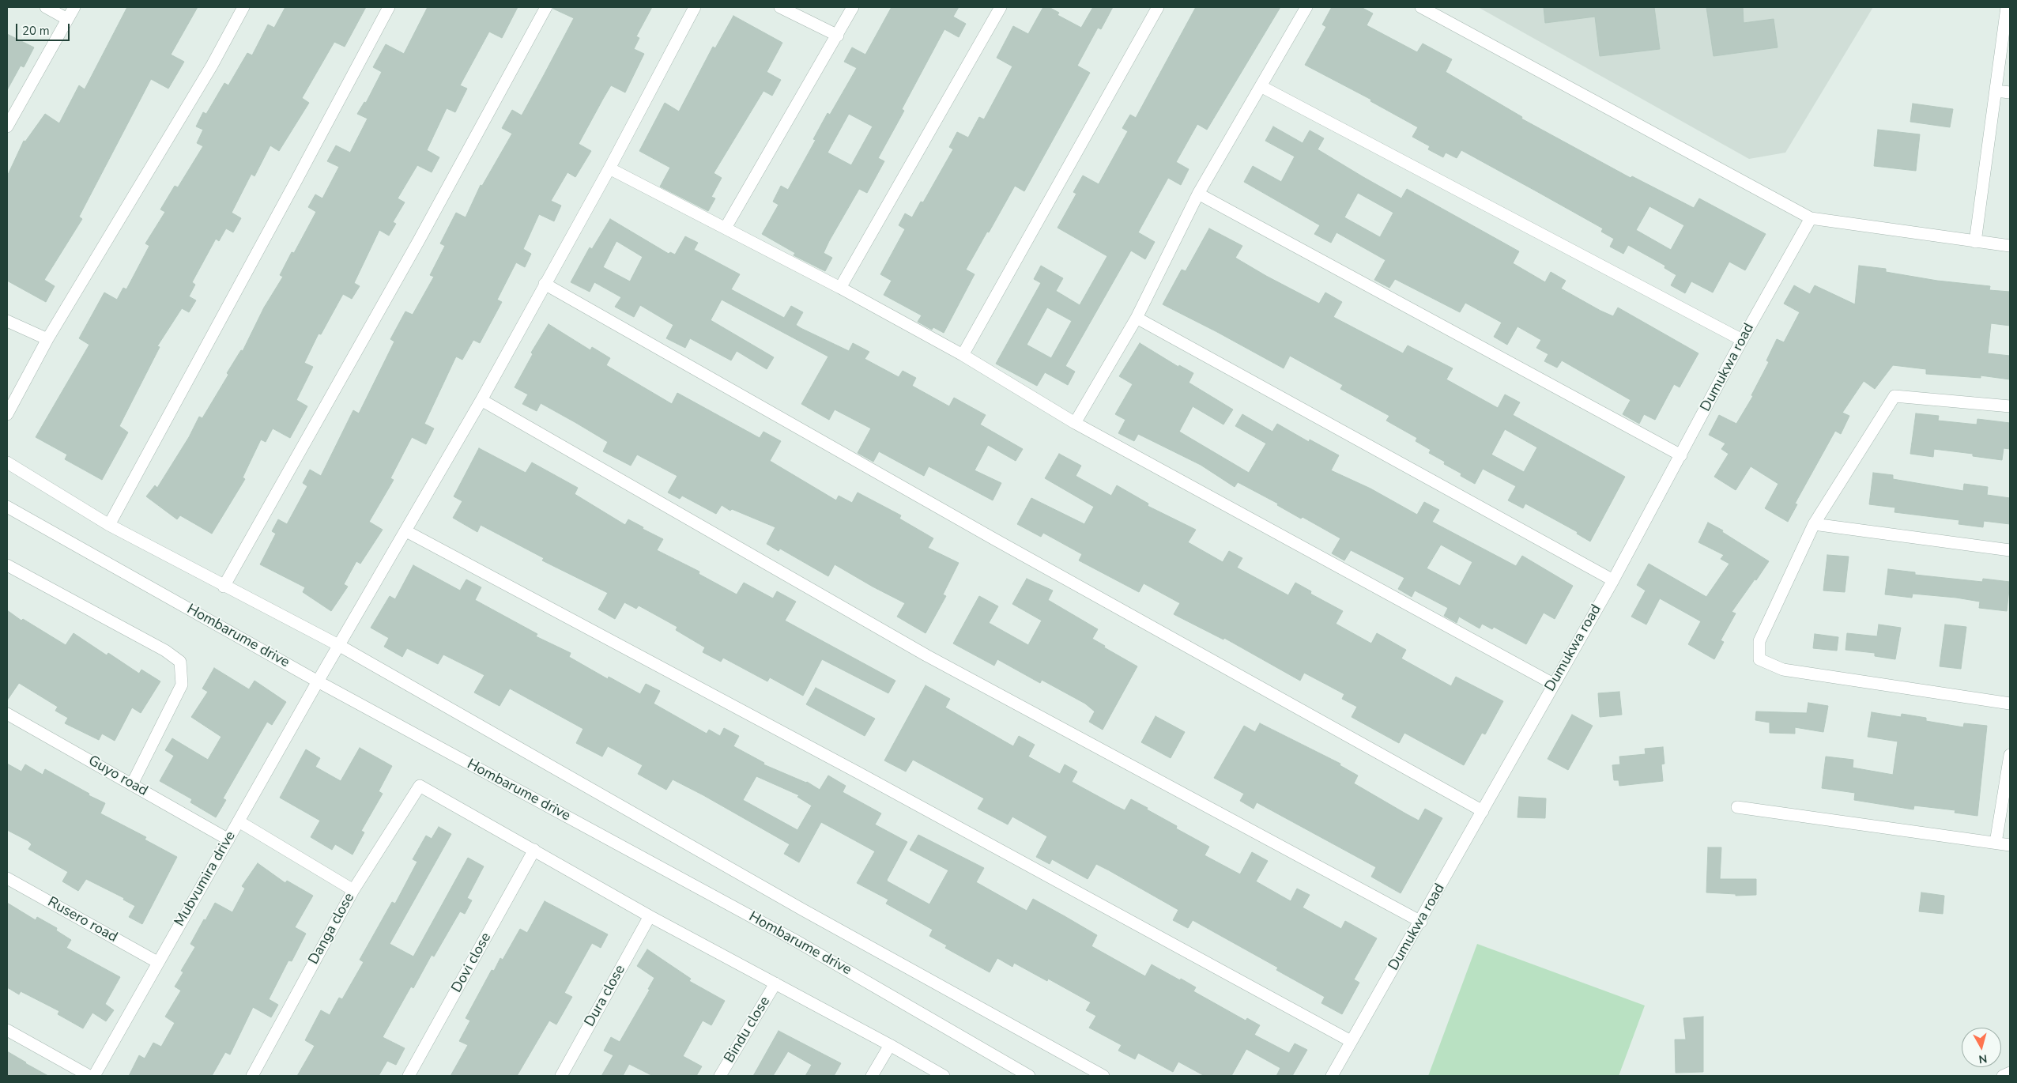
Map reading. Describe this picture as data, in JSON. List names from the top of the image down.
{
  "streets": {
    "street": [
      "Dumukwa road",
      "Hombarume drive",
      "Guyo road",
      "Mubvumira drive",
      "Rusero road",
      "Danga close",
      "Dovi close",
      "Dura close",
      "Bindu close"
    ]
  },
  "crossings": [
    ["Hombarume drive", "Mubvumira drive"],
    ["Guyo road", "Mubvumira drive"],
    ["Mubvumira drive", "Rusero road"],
    ["Danga close", "Dovi close"]
  ],
  "scale_bar": "20 m",
  "north": "bottom"
}
